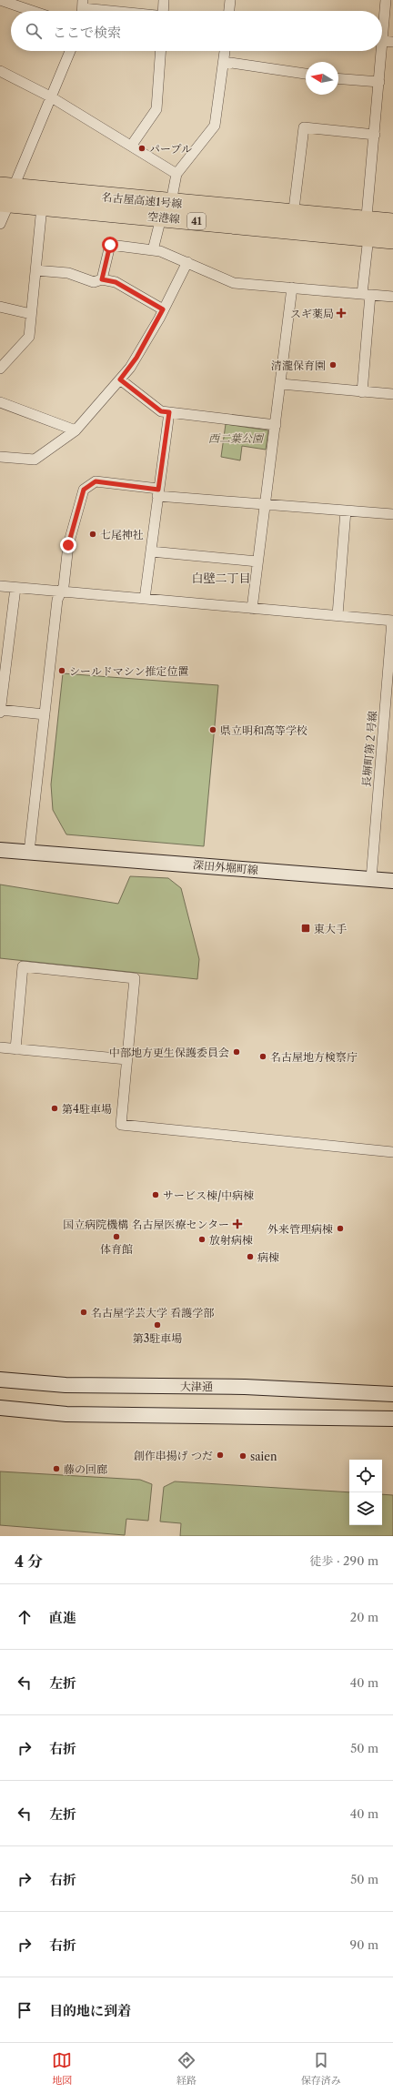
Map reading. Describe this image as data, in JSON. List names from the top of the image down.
{
  "streets": {
    "highway": ["名古屋高速1号線", "空港線", "41"],
    "street": ["長塀町第２号線", "深田外堀町線", "大津通"]
  },
  "crossings": [
    ["名古屋高速1号線", "空港線"],
    ["長塀町第２号線", "深田外堀町線"]
  ],
  "districts": ["白壁二丁目"],
  "parks": ["西二葉公園"],
  "places": {
    "other": [
      "パープル",
      "清瀧保育園",
      "七尾神社",
      "シールドマシン推定位置",
      "県立明和高等学校",
      "中部地方更生保護委員会",
      "名古屋地方検察庁",
      "第4駐車場",
      "サービス棟/中病棟",
      "外来管理病棟",
      "体育館",
      "放射病棟",
      "病棟",
      "名古屋学芸大学 看護学部",
      "第3駐車場",
      "創作串揚げ つだ",
      "saien",
      "藤の回廊"
    ],
    "health": ["スギ薬局", "国立病院機構 名古屋医療センター"],
    "transit": ["東大手"]
  },
  "north": "left",
  "page": {
    "search": "ここで検索",
    "heading": ["4 分", "徒歩 · 290 m"],
    "list": [
      ["直進", "20 m"],
      ["左折", "40 m"],
      ["右折", "50 m"],
      ["左折", "40 m"],
      ["右折", "50 m"],
      ["右折", "90 m"],
      "目的地に到着"
    ],
    "nav": ["地図", "経路", "保存済み"]
  }
}
